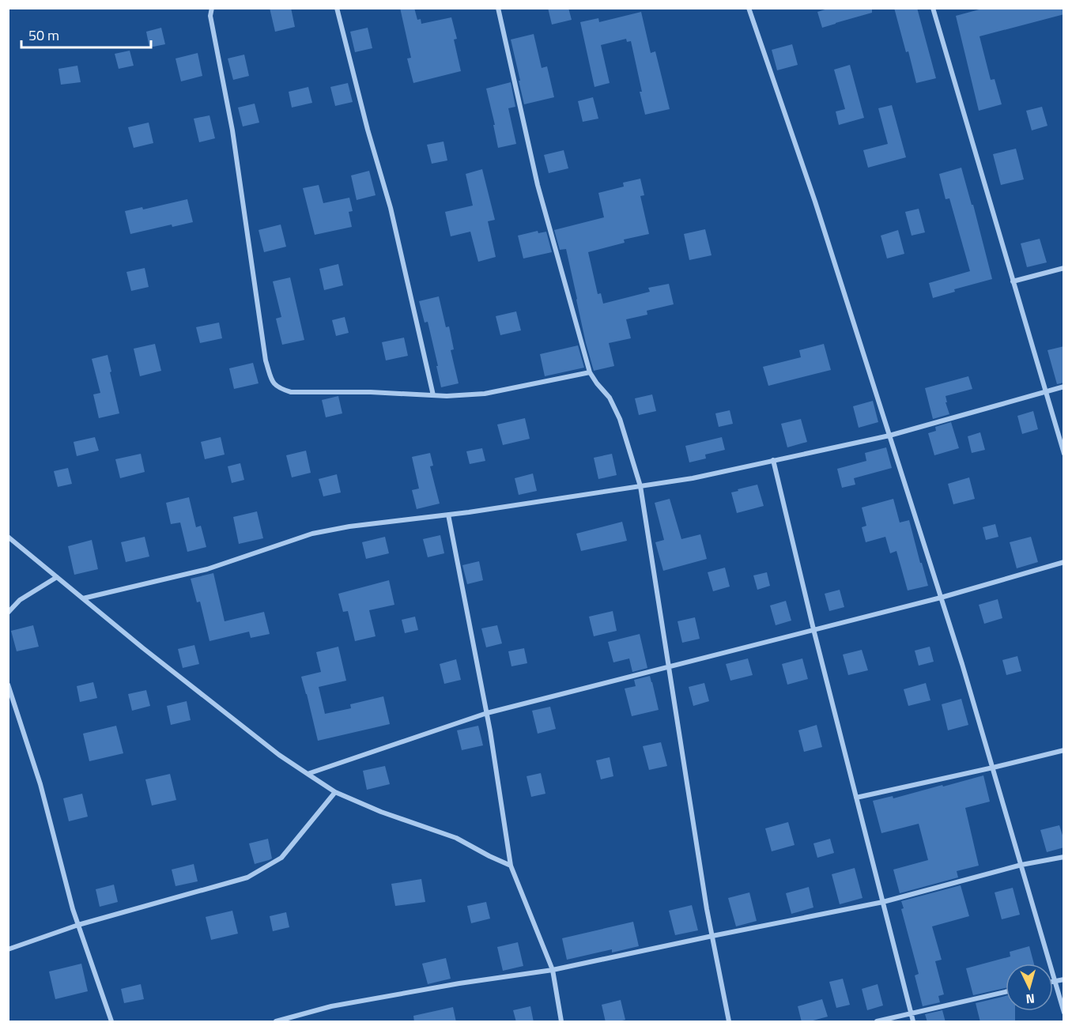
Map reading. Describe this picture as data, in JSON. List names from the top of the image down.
{
  "scale_bar": "50 m",
  "north": "bottom"
}
